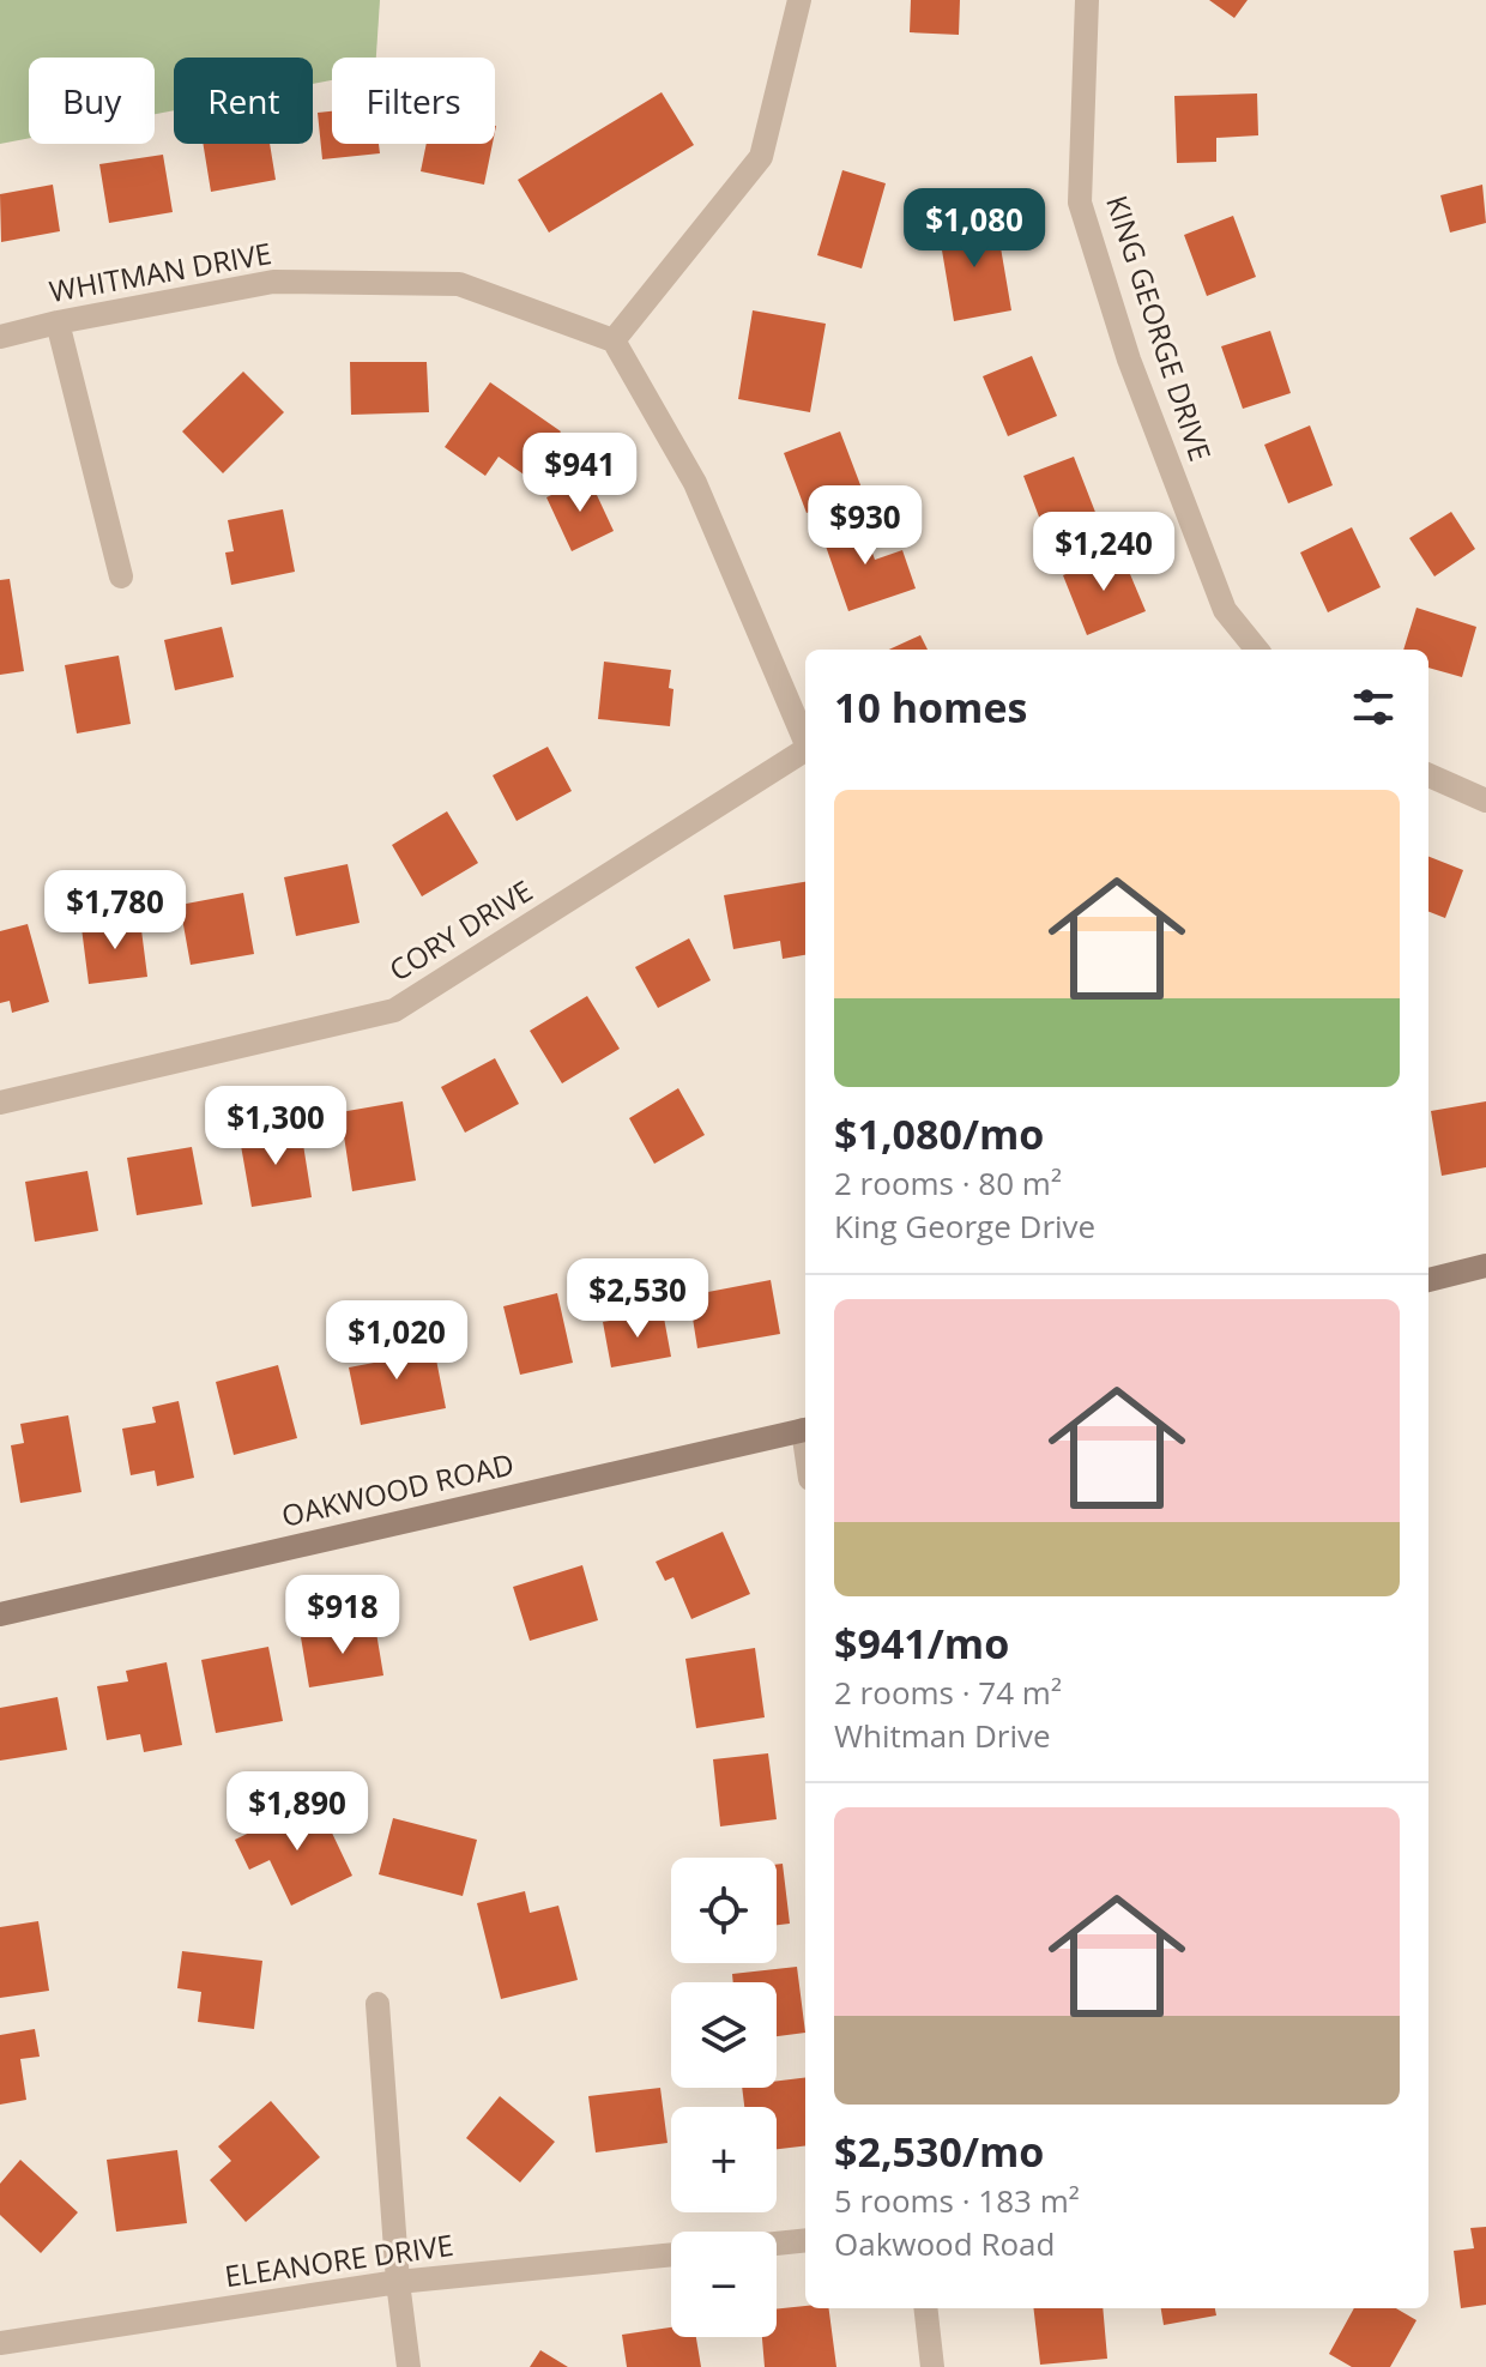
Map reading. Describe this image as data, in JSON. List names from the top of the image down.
{
  "streets": {
    "street": [
      "WHITMAN DRIVE",
      "KING GEORGE DRIVE",
      "CORY DRIVE",
      "OAKWOOD ROAD",
      "ELEANORE DRIVE"
    ]
  },
  "page": {
    "chip": ["Buy", "Rent", "Filters"],
    "price": [
      "$1,080",
      "$941",
      "$930",
      "$1,240",
      "$1,780",
      "$1,300",
      "$2,530",
      "$1,020",
      "$918",
      "$1,890"
    ],
    "heading": "10 homes",
    "list": [
      {
        "name": "$1,080/mo",
        "note": "2 rooms · 80 m² · King George Drive"
      },
      {
        "name": "$941/mo",
        "note": "2 rooms · 74 m² · Whitman Drive"
      },
      {
        "name": "$2,530/mo",
        "note": "5 rooms · 183 m² · Oakwood Road"
      }
    ],
    "map_buttons": ["+", "−"]
  }
}
